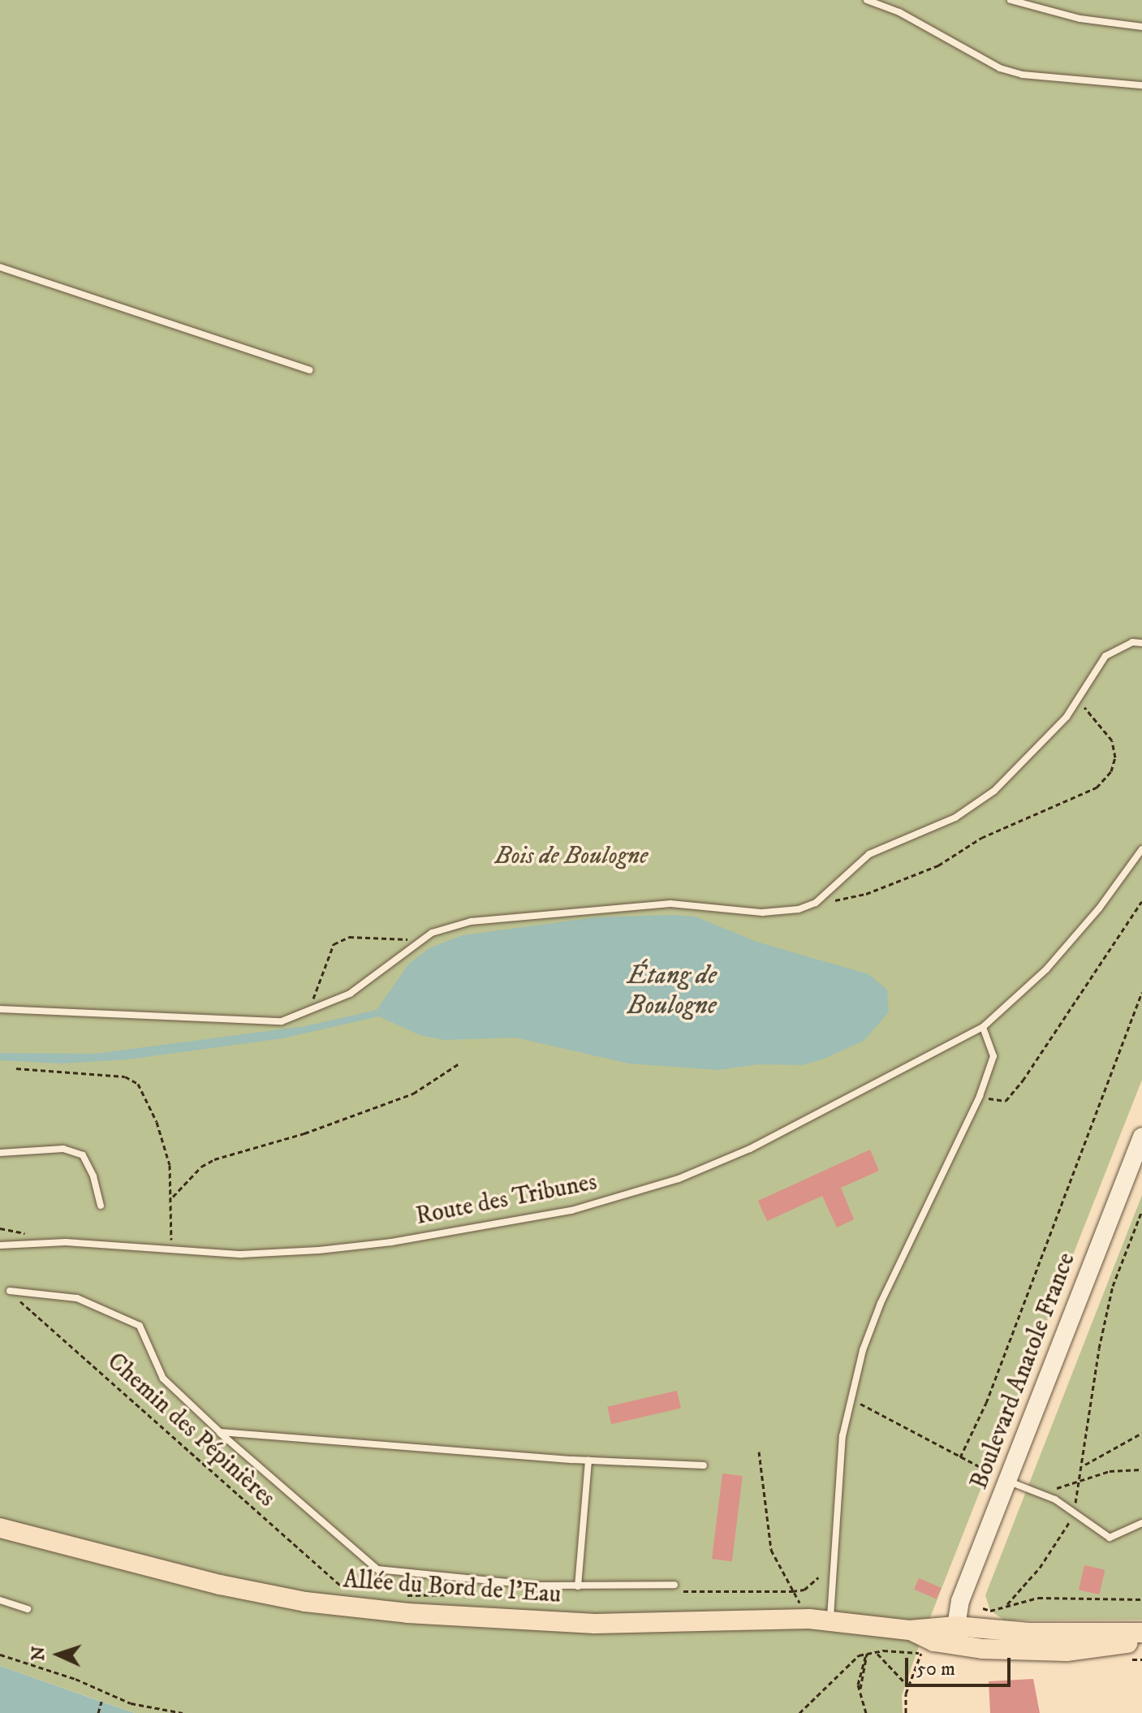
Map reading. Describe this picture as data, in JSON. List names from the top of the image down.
{
  "streets": {
    "main road": ["Boulevard Anatole France", "Allée du Bord de l'Eau"],
    "lane": ["Route des Tribunes"],
    "path": ["Chemin des Pépinières"]
  },
  "crossings": [
    ["Boulevard Anatole France", "Allée du Bord de l'Eau"],
    ["Chemin des Pépinières", "Allée du Bord de l'Eau"]
  ],
  "water": ["Étang de Boulogne"],
  "parks": ["Bois de Boulogne"],
  "scale_bar": "50 m",
  "north": "left"
}
